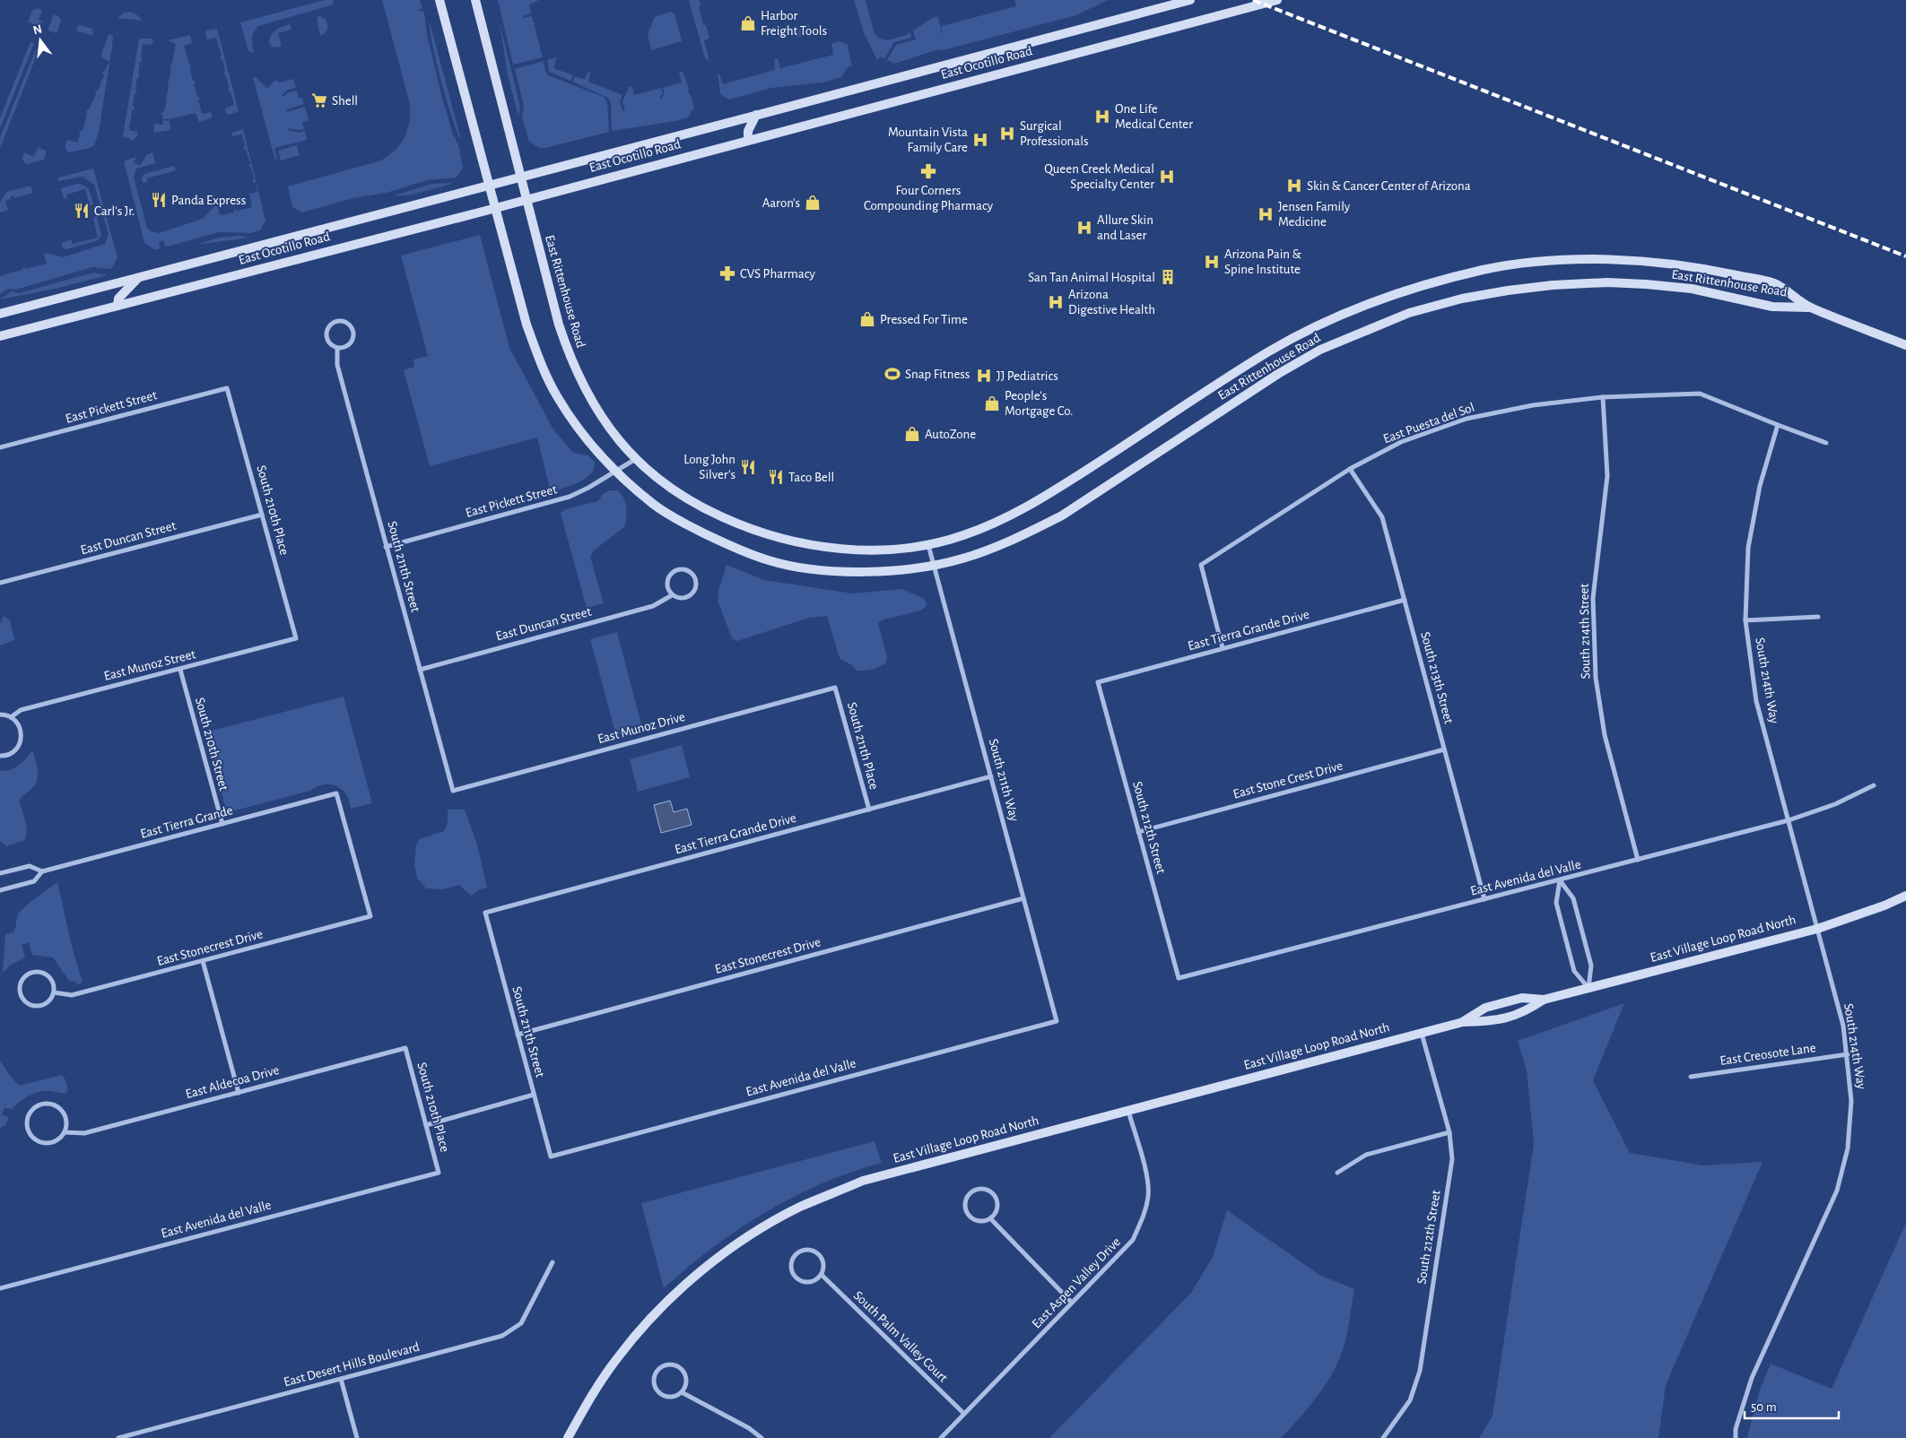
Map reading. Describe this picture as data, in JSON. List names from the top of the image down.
{
  "streets": {
    "main road": ["East Ocotillo Road", "East Rittenhouse Road", "East Village Loop Road North"],
    "street": [
      "East Pickett Street",
      "East Puesta del Sol",
      "South 210th Place",
      "East Duncan Street",
      "South 211th Street",
      "East Tierra Grande Drive",
      "South 214th Street",
      "East Munoz Street",
      "South 213th Street",
      "South 214th Way",
      "East Munoz Drive",
      "South 210th Street",
      "South 211th Place",
      "South 211th Way",
      "East Stone Crest Drive",
      "East Tierra Grande",
      "South 212th Street",
      "East Avenida del Valle",
      "East Stonecrest Drive",
      "East Creosote Lane",
      "East Aldecoa Drive",
      "East Aspen Valley Drive",
      "South Palm Valley Court",
      "East Desert Hills Boulevard"
    ]
  },
  "crossings": [
    ["East Ocotillo Road", "East Rittenhouse Road"],
    ["East Rittenhouse Road", "East Pickett Street"],
    ["East Rittenhouse Road", "South 211th Way"],
    ["East Pickett Street", "South 210th Place"],
    ["East Pickett Street", "South 211th Street"],
    ["East Puesta del Sol", "East Tierra Grande Drive"],
    ["East Puesta del Sol", "South 214th Street"],
    ["East Puesta del Sol", "South 213th Street"],
    ["East Puesta del Sol", "South 214th Way"],
    ["South 210th Place", "East Duncan Street"],
    ["South 210th Place", "East Munoz Street"],
    ["South 210th Place", "East Avenida del Valle"],
    ["South 210th Place", "East Aldecoa Drive"],
    ["East Duncan Street", "South 211th Street"],
    ["South 211th Street", "East Tierra Grande Drive"],
    ["South 211th Street", "East Munoz Drive"],
    ["South 211th Street", "East Avenida del Valle"],
    ["South 211th Street", "East Stonecrest Drive"],
    ["East Tierra Grande Drive", "South 213th Street"],
    ["East Tierra Grande Drive", "South 211th Place"],
    ["East Tierra Grande Drive", "South 211th Way"],
    ["East Tierra Grande Drive", "South 212th Street"],
    ["South 214th Street", "East Avenida del Valle"],
    ["East Munoz Street", "South 210th Street"],
    ["South 213th Street", "East Stone Crest Drive"],
    ["South 213th Street", "East Avenida del Valle"],
    ["South 214th Way", "East Avenida del Valle"],
    ["South 214th Way", "East Village Loop Road North"],
    ["South 214th Way", "East Creosote Lane"],
    ["East Munoz Drive", "South 211th Place"],
    ["South 210th Street", "East Tierra Grande"],
    ["South 211th Way", "East Avenida del Valle"],
    ["South 211th Way", "East Stonecrest Drive"],
    ["East Stone Crest Drive", "South 212th Street"],
    ["East Tierra Grande", "East Stonecrest Drive"],
    ["South 212th Street", "East Avenida del Valle"],
    ["South 212th Street", "East Village Loop Road North"],
    ["East Village Loop Road North", "East Aspen Valley Drive"],
    ["East Aspen Valley Drive", "South Palm Valley Court"]
  ],
  "places": {
    "shop": [
      "Harbor Freight Tools",
      "Aaron's",
      "Pressed For Time",
      "People's Mortgage Co.",
      "AutoZone"
    ],
    "supermarket": ["Shell"],
    "hospital": [
      "One Life Medical Center",
      "Surgical Professionals",
      "Mountain Vista Family Care",
      "Queen Creek Medical Specialty Center",
      "Skin & Cancer Center of Arizona",
      "Jensen Family Medicine",
      "Allure Skin and Laser",
      "Arizona Pain & Spine Institute",
      "Arizona Digestive Health",
      "JJ Pediatrics"
    ],
    "pharmacy": ["Four Corners Compounding Pharmacy", "CVS Pharmacy"],
    "restaurant": [
      "Panda Express",
      "Carl's Jr.",
      "Long John Silver's",
      "Taco Bell"
    ],
    "building": ["San Tan Animal Hospital"],
    "sports": ["Snap Fitness"]
  },
  "scale_bar": "50 m",
  "north": "top"
}
